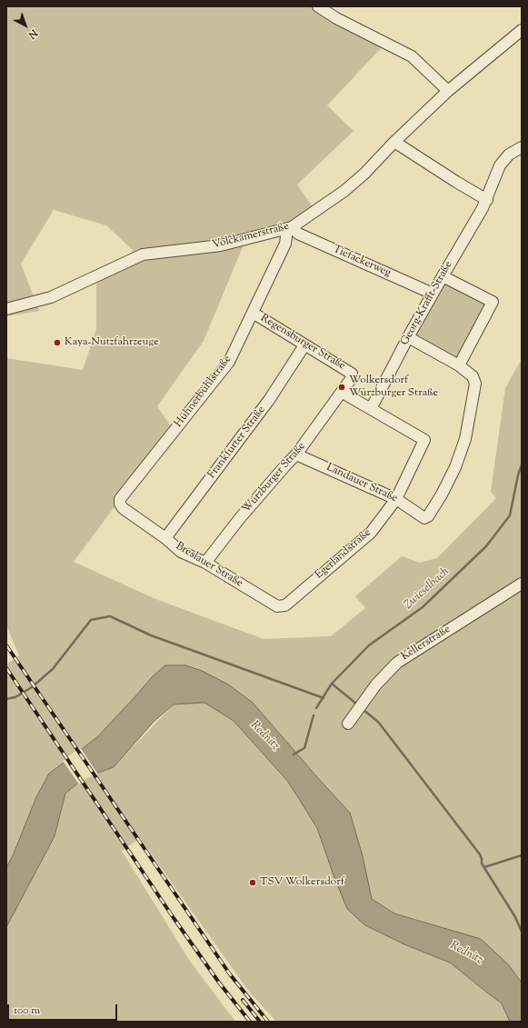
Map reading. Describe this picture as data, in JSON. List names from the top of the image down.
{
  "streets": {
    "street": [
      "Volckamerstraße",
      "Tiefackerweg",
      "Georg-Krafft-Straße",
      "Regensburger Straße",
      "Hühnerbühlstraße",
      "Frankfurter Straße",
      "Würzburger Straße",
      "Landauer Straße",
      "Egerlandstraße",
      "Breslauer Straße",
      "Kellerstraße"
    ]
  },
  "crossings": [
    ["Volckamerstraße", "Tiefackerweg"],
    ["Volckamerstraße", "Hühnerbühlstraße"],
    ["Tiefackerweg", "Georg-Krafft-Straße"],
    ["Tiefackerweg", "Hühnerbühlstraße"],
    ["Georg-Krafft-Straße", "Egerlandstraße"],
    ["Regensburger Straße", "Hühnerbühlstraße"],
    ["Regensburger Straße", "Frankfurter Straße"],
    ["Regensburger Straße", "Würzburger Straße"],
    ["Hühnerbühlstraße", "Breslauer Straße"],
    ["Frankfurter Straße", "Breslauer Straße"],
    ["Würzburger Straße", "Landauer Straße"],
    ["Würzburger Straße", "Breslauer Straße"],
    ["Landauer Straße", "Egerlandstraße"],
    ["Egerlandstraße", "Breslauer Straße"]
  ],
  "water": ["Zwieselbach", "Rednitz"],
  "places": ["Kaya-Nutzfahrzeuge", "Wolkersdorf Würzburger Straße", "TSV Wolkersdorf"],
  "scale_bar": "100 m",
  "north": "bottom right"
}
